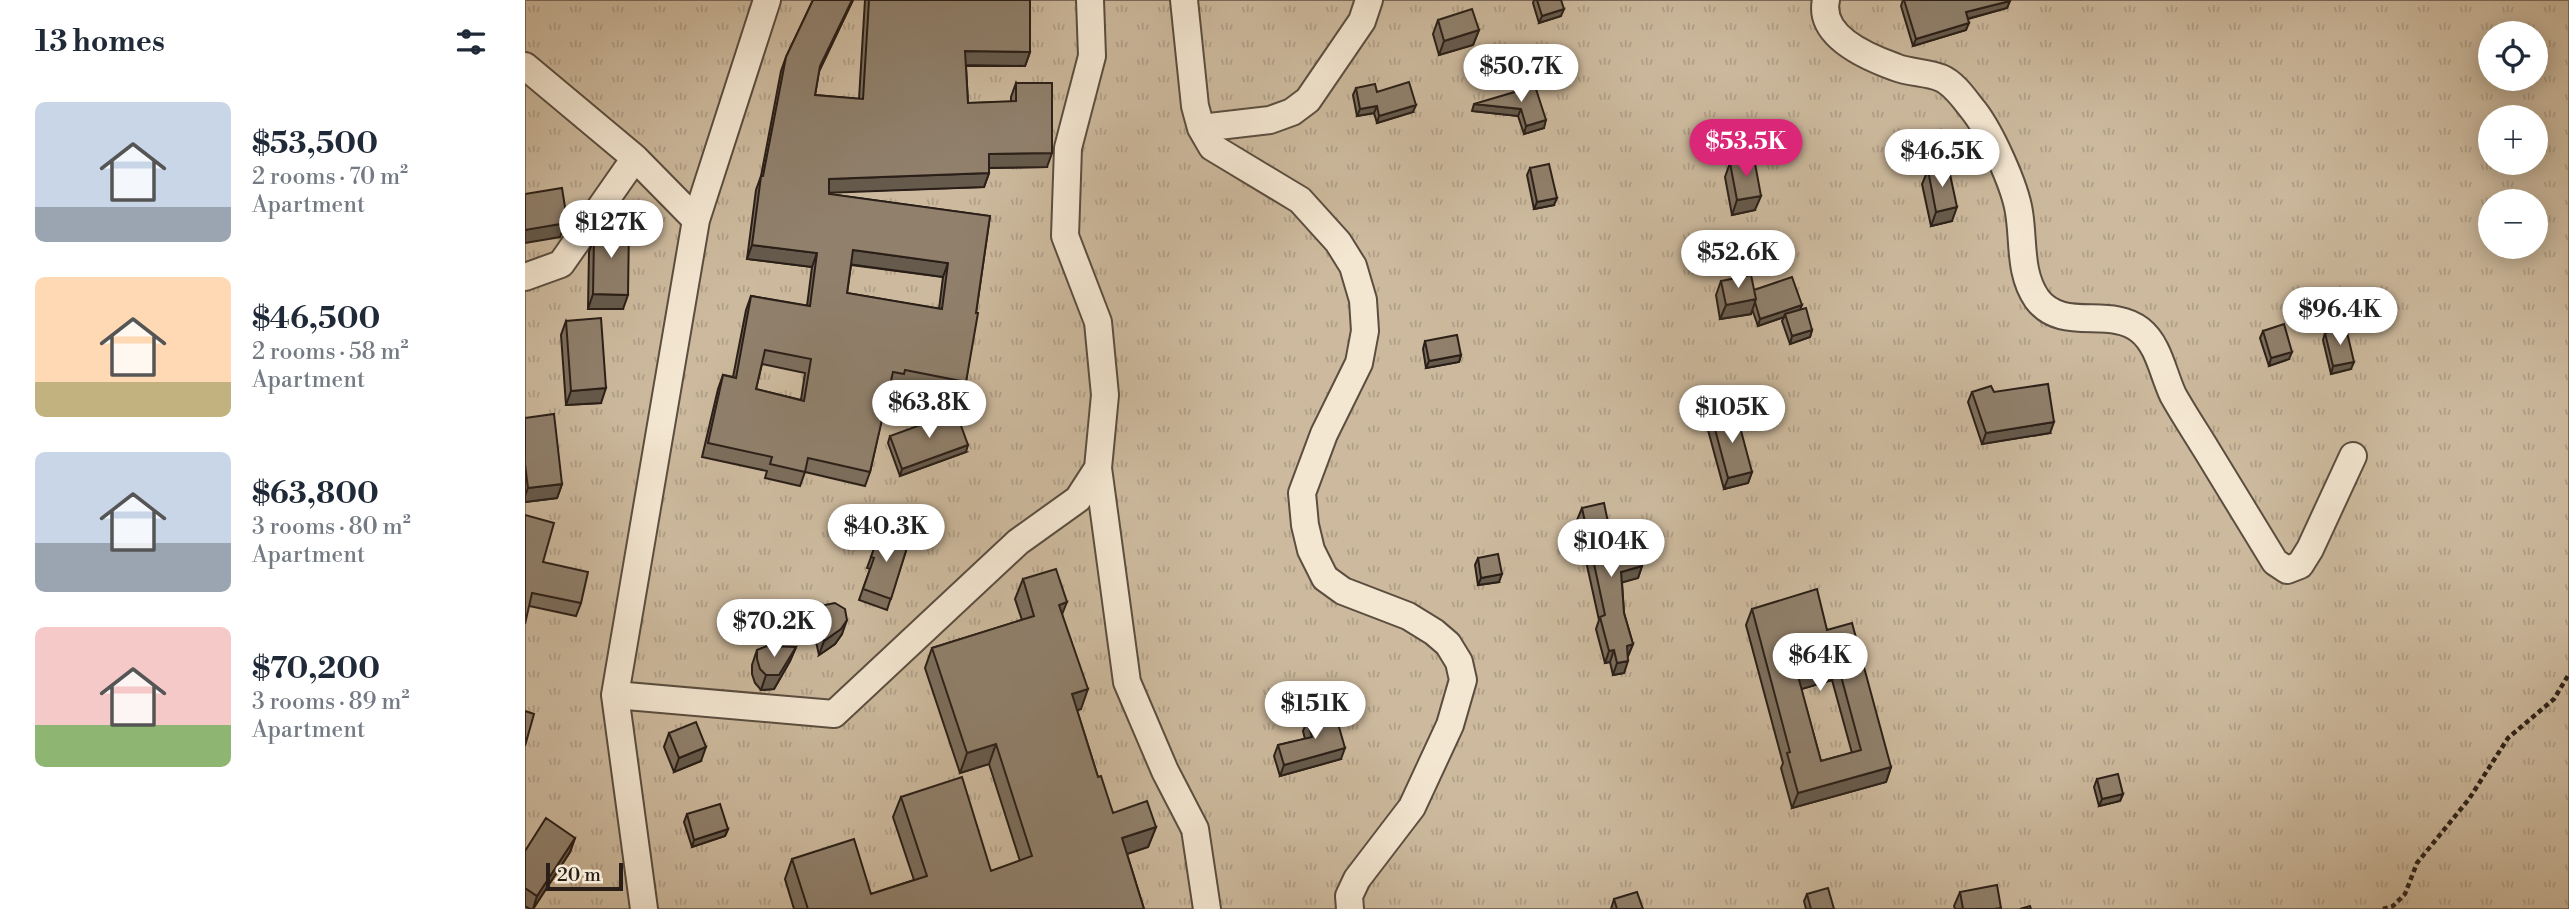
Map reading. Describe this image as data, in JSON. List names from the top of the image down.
{
  "scale_bar": "20 m",
  "page": {
    "heading": "13 homes",
    "map_buttons": ["+", "−"],
    "price": [
      "$50.7K",
      "$53.5K",
      "$46.5K",
      "$127K",
      "$52.6K",
      "$96.4K",
      "$63.8K",
      "$105K",
      "$40.3K",
      "$104K",
      "$70.2K",
      "$64K",
      "$151K"
    ],
    "list": [
      {
        "name": "$53,500",
        "note": "2 rooms · 70 m² · Apartment"
      },
      {
        "name": "$46,500",
        "note": "2 rooms · 58 m² · Apartment"
      },
      {
        "name": "$63,800",
        "note": "3 rooms · 80 m² · Apartment"
      },
      {
        "name": "$70,200",
        "note": "3 rooms · 89 m² · Apartment"
      }
    ],
    "scale": "20 m"
  }
}
